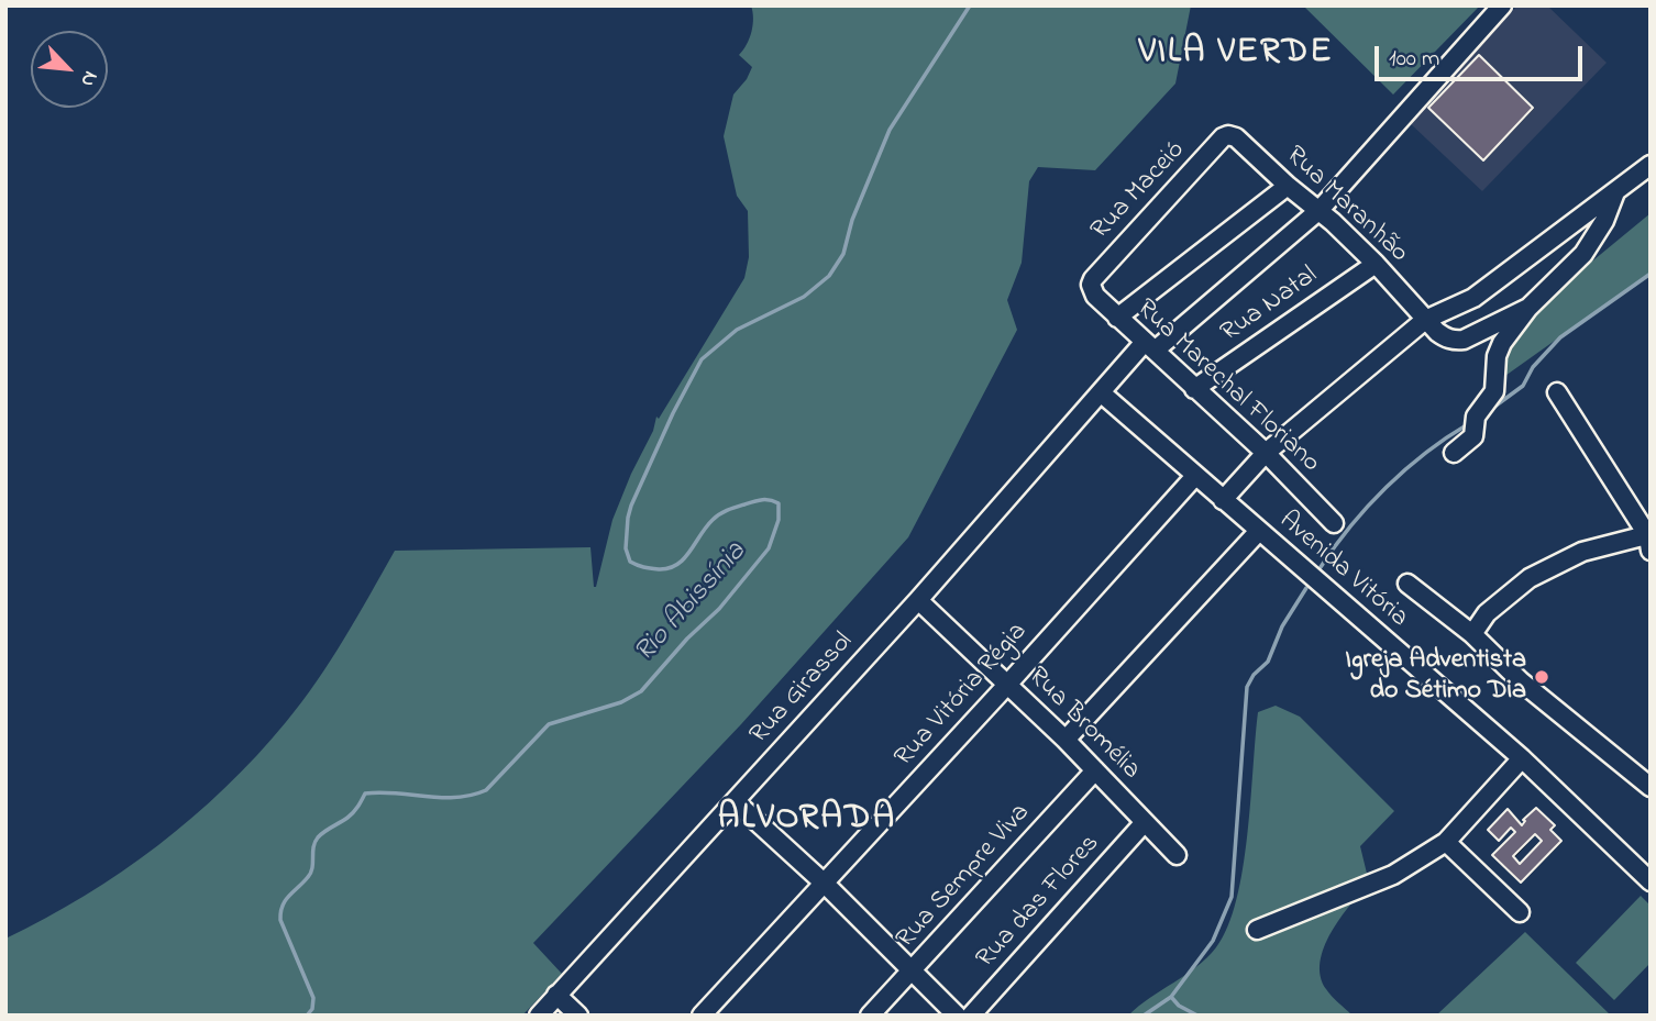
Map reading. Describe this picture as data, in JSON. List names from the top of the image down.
{
  "streets": {
    "street": [
      "Rua Maceió",
      "Rua Maranhão",
      "Rua Natal",
      "Rua Marechal Floriano",
      "Avenida Vitória",
      "Rua Girassol",
      "Rua Vitória Régia",
      "Rua Bromélia",
      "Rua Sempre Viva",
      "Rua das Flores"
    ]
  },
  "crossings": [
    ["Rua Maceió", "Rua Maranhão"],
    ["Rua Maceió", "Rua Marechal Floriano"],
    ["Rua Maranhão", "Rua Natal"],
    ["Rua Maranhão", "Rua Girassol"],
    ["Rua Natal", "Rua Marechal Floriano"],
    ["Rua Marechal Floriano", "Rua Girassol"],
    ["Avenida Vitória", "Rua Girassol"],
    ["Avenida Vitória", "Rua Vitória Régia"],
    ["Rua Girassol", "Rua Bromélia"],
    ["Rua Vitória Régia", "Rua Bromélia"],
    ["Rua Bromélia", "Rua Sempre Viva"],
    ["Rua Bromélia", "Rua das Flores"]
  ],
  "districts": ["VILA VERDE", "ALVORADA"],
  "water": ["Rio Abissínia"],
  "places": ["Igreja Adventista do Sétimo Dia"],
  "scale_bar": "100 m",
  "north": "bottom right"
}
